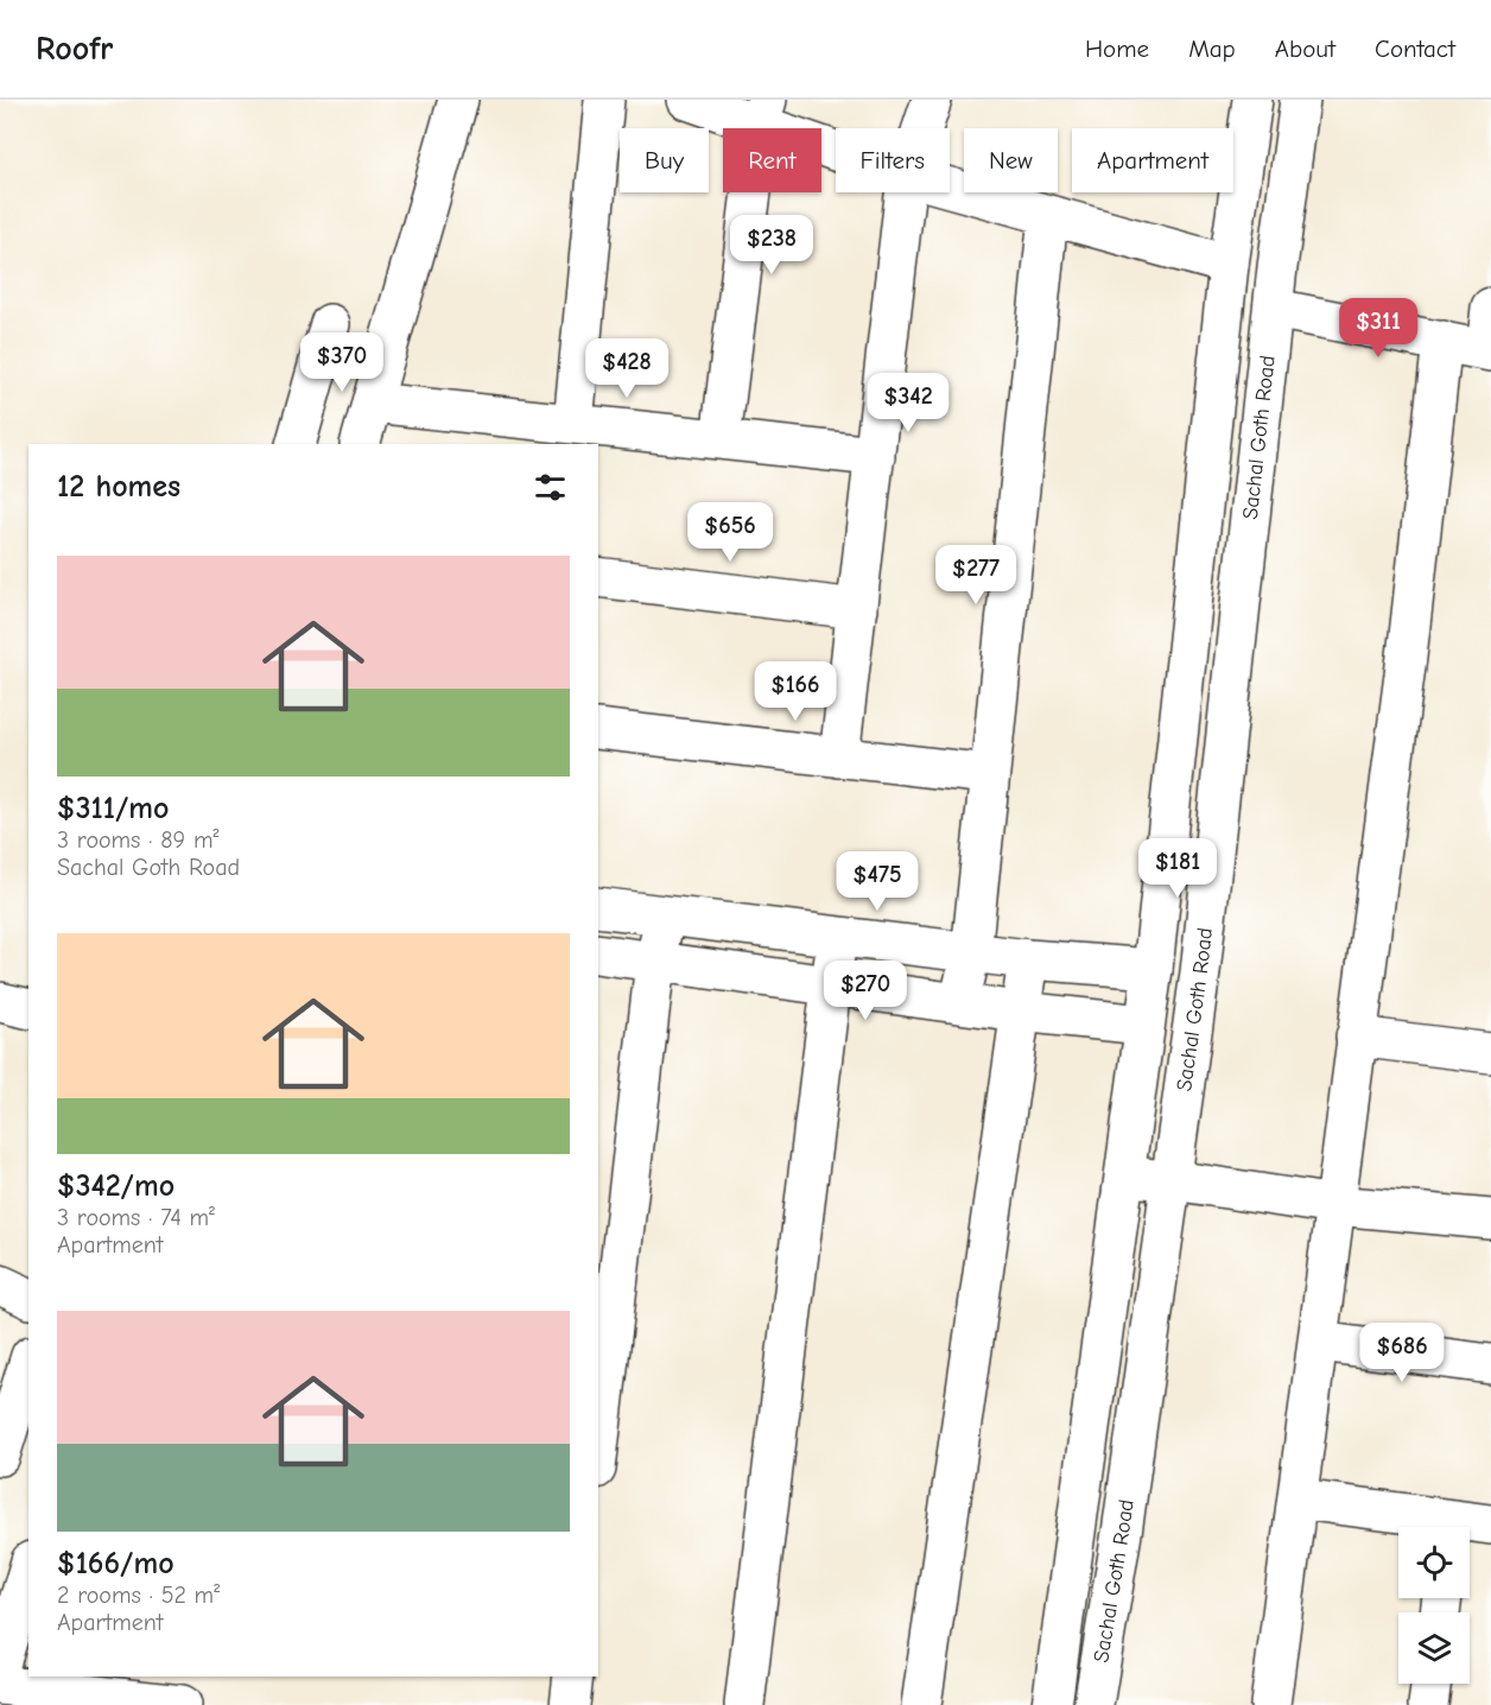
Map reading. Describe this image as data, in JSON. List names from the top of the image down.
{
  "streets": {
    "street": ["Sachal Goth Road"]
  },
  "page": {
    "header": "Roofr",
    "nav": [
      "Home",
      "Map",
      "About",
      "Contact"
    ],
    "chip": [
      "Buy",
      "Rent",
      "Filters",
      "New",
      "Apartment"
    ],
    "price": [
      "$238",
      "$311",
      "$370",
      "$428",
      "$342",
      "$656",
      "$277",
      "$166",
      "$181",
      "$475",
      "$270",
      "$686"
    ],
    "heading": "12 homes",
    "list": [
      {
        "name": "$311/mo",
        "note": "3 rooms · 89 m² · Sachal Goth Road"
      },
      {
        "name": "$342/mo",
        "note": "3 rooms · 74 m² · Apartment"
      },
      {
        "name": "$166/mo",
        "note": "2 rooms · 52 m² · Apartment"
      }
    ]
  }
}
